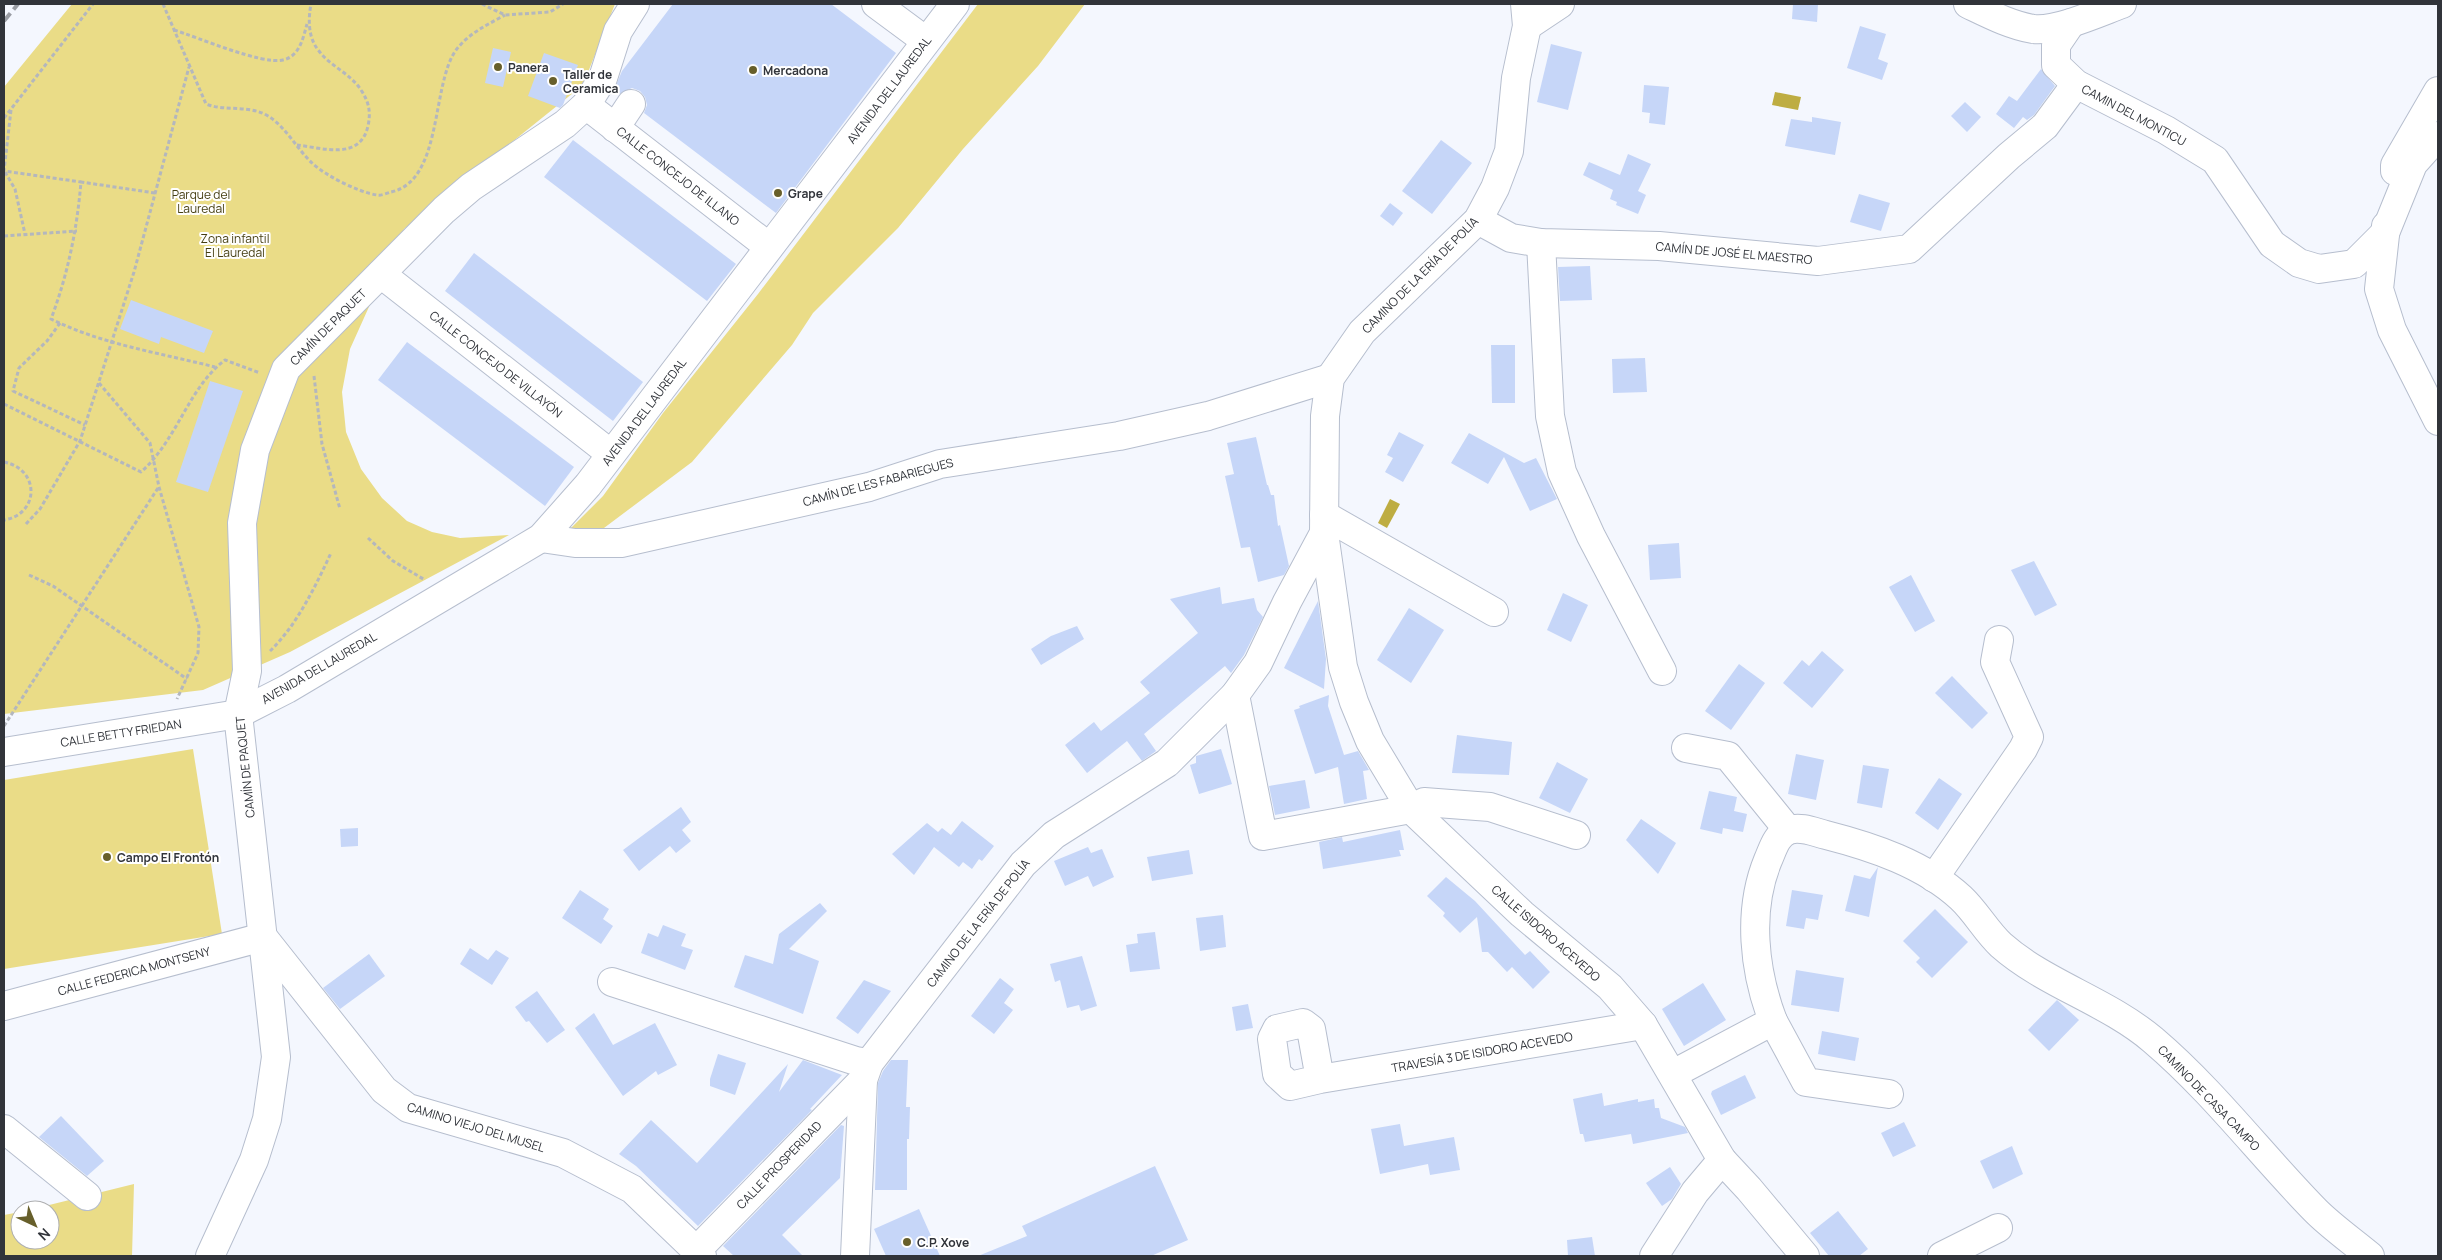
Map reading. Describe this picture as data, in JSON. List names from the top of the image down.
{
  "streets": {
    "street": [
      "AVENIDA DEL LAUREDAL",
      "CAMIN DEL MONTICU",
      "CALLE CONCEJO DE ILLANO",
      "CAMÍN DE JOSÉ EL MAESTRO",
      "CAMINO DE LA ERÍA DE POLÍA",
      "CAMÍN DE PAQUET",
      "CALLE CONCEJO DE VILLAYÓN",
      "CAMÍN DE LES FABARIEGUES",
      "CALLE BETTY FRIEDAN",
      "CALLE ISIDORO ACEVEDO",
      "CALLE FEDERICA MONTSENY",
      "TRAVESÍA 3 DE ISIDORO ACEVEDO",
      "CAMINO DE CASA CAMPO",
      "CAMINO VIEJO DEL MUSEL",
      "CALLE PROSPERIDAD"
    ]
  },
  "crossings": [
    ["AVENIDA DEL LAUREDAL", "CALLE CONCEJO DE ILLANO"],
    ["AVENIDA DEL LAUREDAL", "CAMÍN DE PAQUET"],
    ["AVENIDA DEL LAUREDAL", "CALLE CONCEJO DE VILLAYÓN"],
    ["AVENIDA DEL LAUREDAL", "CAMÍN DE LES FABARIEGUES"],
    ["AVENIDA DEL LAUREDAL", "CALLE BETTY FRIEDAN"],
    ["CAMIN DEL MONTICU", "CAMÍN DE JOSÉ EL MAESTRO"],
    ["CALLE CONCEJO DE ILLANO", "CAMÍN DE PAQUET"],
    ["CAMÍN DE JOSÉ EL MAESTRO", "CAMINO DE LA ERÍA DE POLÍA"],
    ["CAMINO DE LA ERÍA DE POLÍA", "CAMÍN DE LES FABARIEGUES"],
    ["CAMINO DE LA ERÍA DE POLÍA", "CALLE ISIDORO ACEVEDO"],
    ["CAMINO DE LA ERÍA DE POLÍA", "CALLE PROSPERIDAD"],
    ["CAMÍN DE PAQUET", "CALLE CONCEJO DE VILLAYÓN"],
    ["CAMÍN DE PAQUET", "CALLE BETTY FRIEDAN"],
    ["CAMÍN DE PAQUET", "CALLE FEDERICA MONTSENY"],
    ["CAMÍN DE PAQUET", "CAMINO VIEJO DEL MUSEL"],
    ["CALLE ISIDORO ACEVEDO", "TRAVESÍA 3 DE ISIDORO ACEVEDO"],
    ["CALLE FEDERICA MONTSENY", "CAMINO VIEJO DEL MUSEL"],
    ["CAMINO VIEJO DEL MUSEL", "CALLE PROSPERIDAD"]
  ],
  "parks": ["Parque del Lauredal", "Zona infantil El Lauredal"],
  "places": [
    "Panera",
    "Mercadona",
    "Taller de Ceramica",
    "Grape",
    "Campo El Frontón",
    "C.P. Xove"
  ],
  "north": "bottom right"
}
